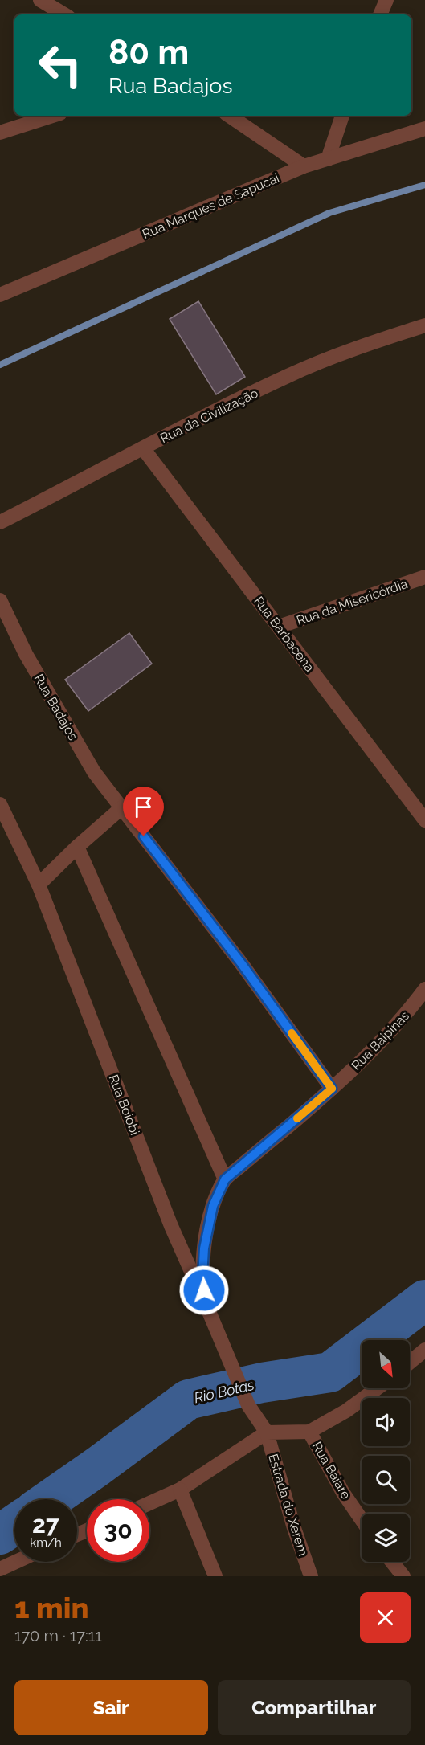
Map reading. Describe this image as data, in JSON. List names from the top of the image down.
{
  "streets": {
    "street": [
      "Rua Marques de Sapucai",
      "Rua da Civilização",
      "Rua da Misericórdia",
      "Rua Barbacena",
      "Rua Badajos",
      "Rua Baipinas",
      "Rua Boiobi",
      "Rua Baiare",
      "Estrada do Xerem"
    ]
  },
  "crossings": [
    ["Rua da Civilização", "Rua Barbacena"],
    ["Rua da Misericórdia", "Rua Barbacena"],
    ["Rua Badajos", "Rua Baipinas"],
    ["Rua Boiobi", "Estrada do Xerem"]
  ],
  "water": ["Rio Botas"],
  "north": "bottom right",
  "page": {
    "turn": ["80 m", "Rua Badajos"],
    "speed": "27 km/h",
    "limit": "30",
    "heading": ["1 min", "170 m · 17:11"],
    "buttons": ["Sair", "Compartilhar"]
  }
}
